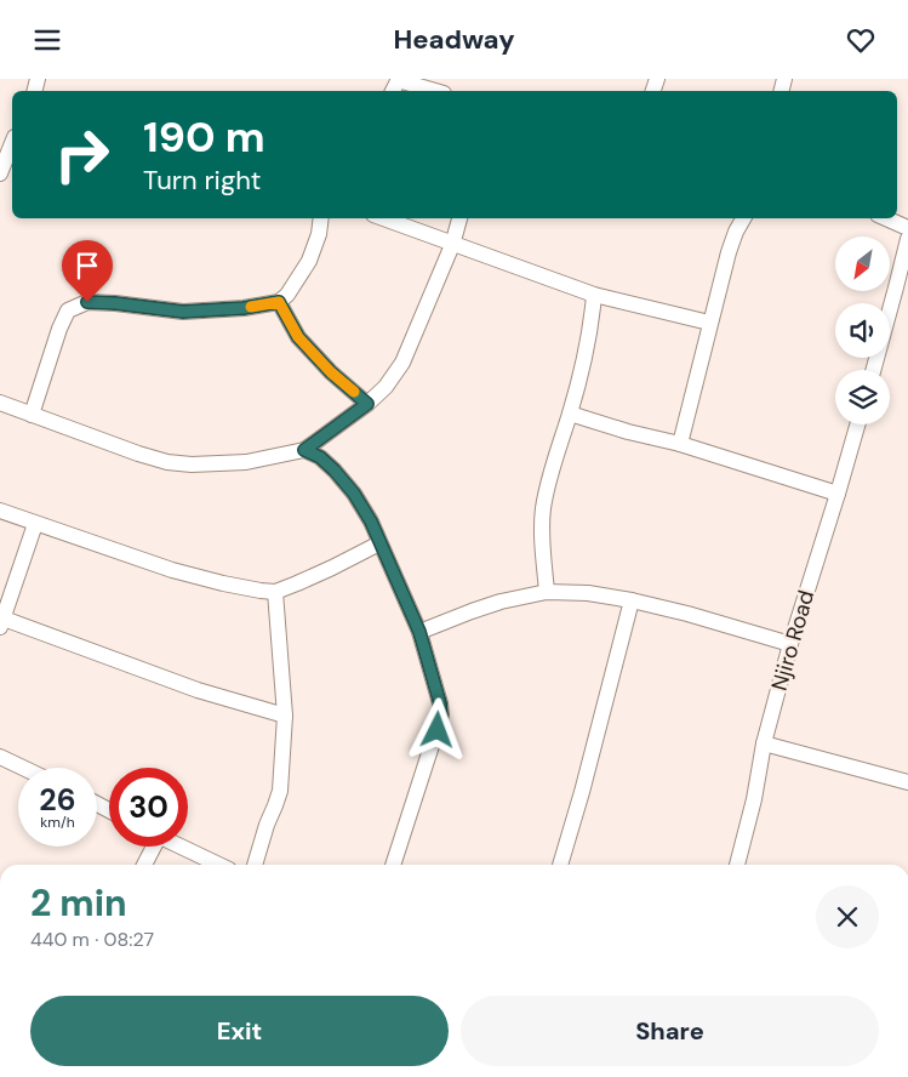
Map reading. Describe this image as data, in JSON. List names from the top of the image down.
{
  "streets": {
    "street": ["Njiro Road"]
  },
  "north": "bottom left",
  "page": {
    "header": "Headway",
    "turn": ["190 m", "Turn right"],
    "speed": "26 km/h",
    "limit": "30",
    "heading": ["2 min", "440 m · 08:27"],
    "buttons": ["Exit", "Share"]
  }
}
